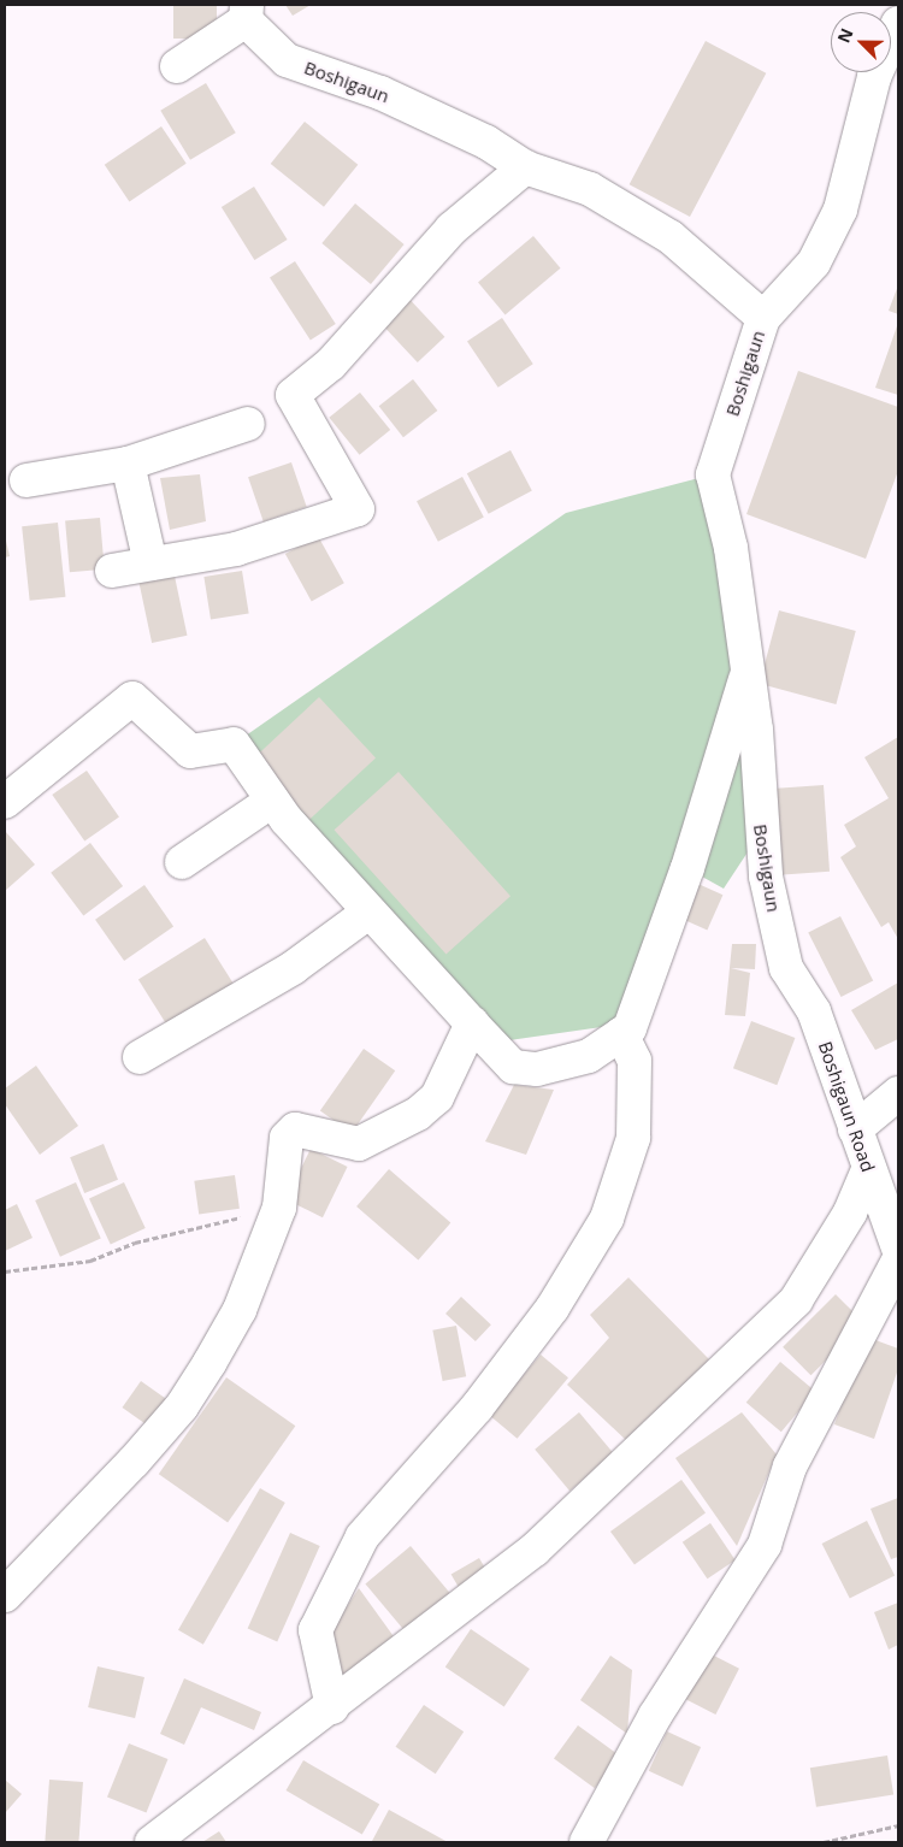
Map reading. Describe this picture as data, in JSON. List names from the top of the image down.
{
  "streets": {
    "street": ["Boshigaun", "Boshigaun Road"]
  },
  "crossings": [
    ["Boshigaun", "Boshigaun Road"]
  ],
  "north": "top left"
}
